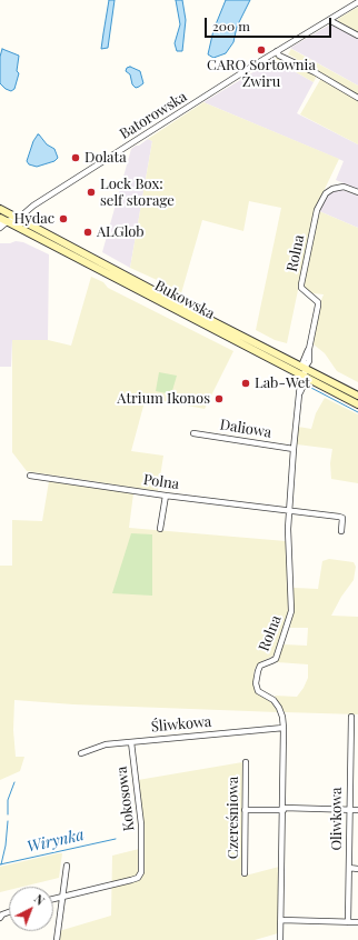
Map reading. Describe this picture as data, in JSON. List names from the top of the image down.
{
  "streets": {
    "main road": ["Bukowska"],
    "street": [
      "Batorowska",
      "Rolna",
      "Daliowa",
      "Polna",
      "Śliwkowa",
      "Kokosowa",
      "Czereśniowa",
      "Oliwkowa"
    ]
  },
  "crossings": [
    ["Batorowska", "Bukowska"],
    ["Rolna", "Bukowska"],
    ["Rolna", "Daliowa"],
    ["Rolna", "Polna"],
    ["Rolna", "Śliwkowa"],
    ["Śliwkowa", "Kokosowa"]
  ],
  "water": ["Wirynka"],
  "places": [
    "CARO Sortownia Żwiru",
    "Dolata",
    "Lock Box: self storage",
    "Hydac",
    "ALGlob",
    "Lab-Wet",
    "Atrium Ikonos"
  ],
  "scale_bar": "200 m",
  "north": "top right"
}
